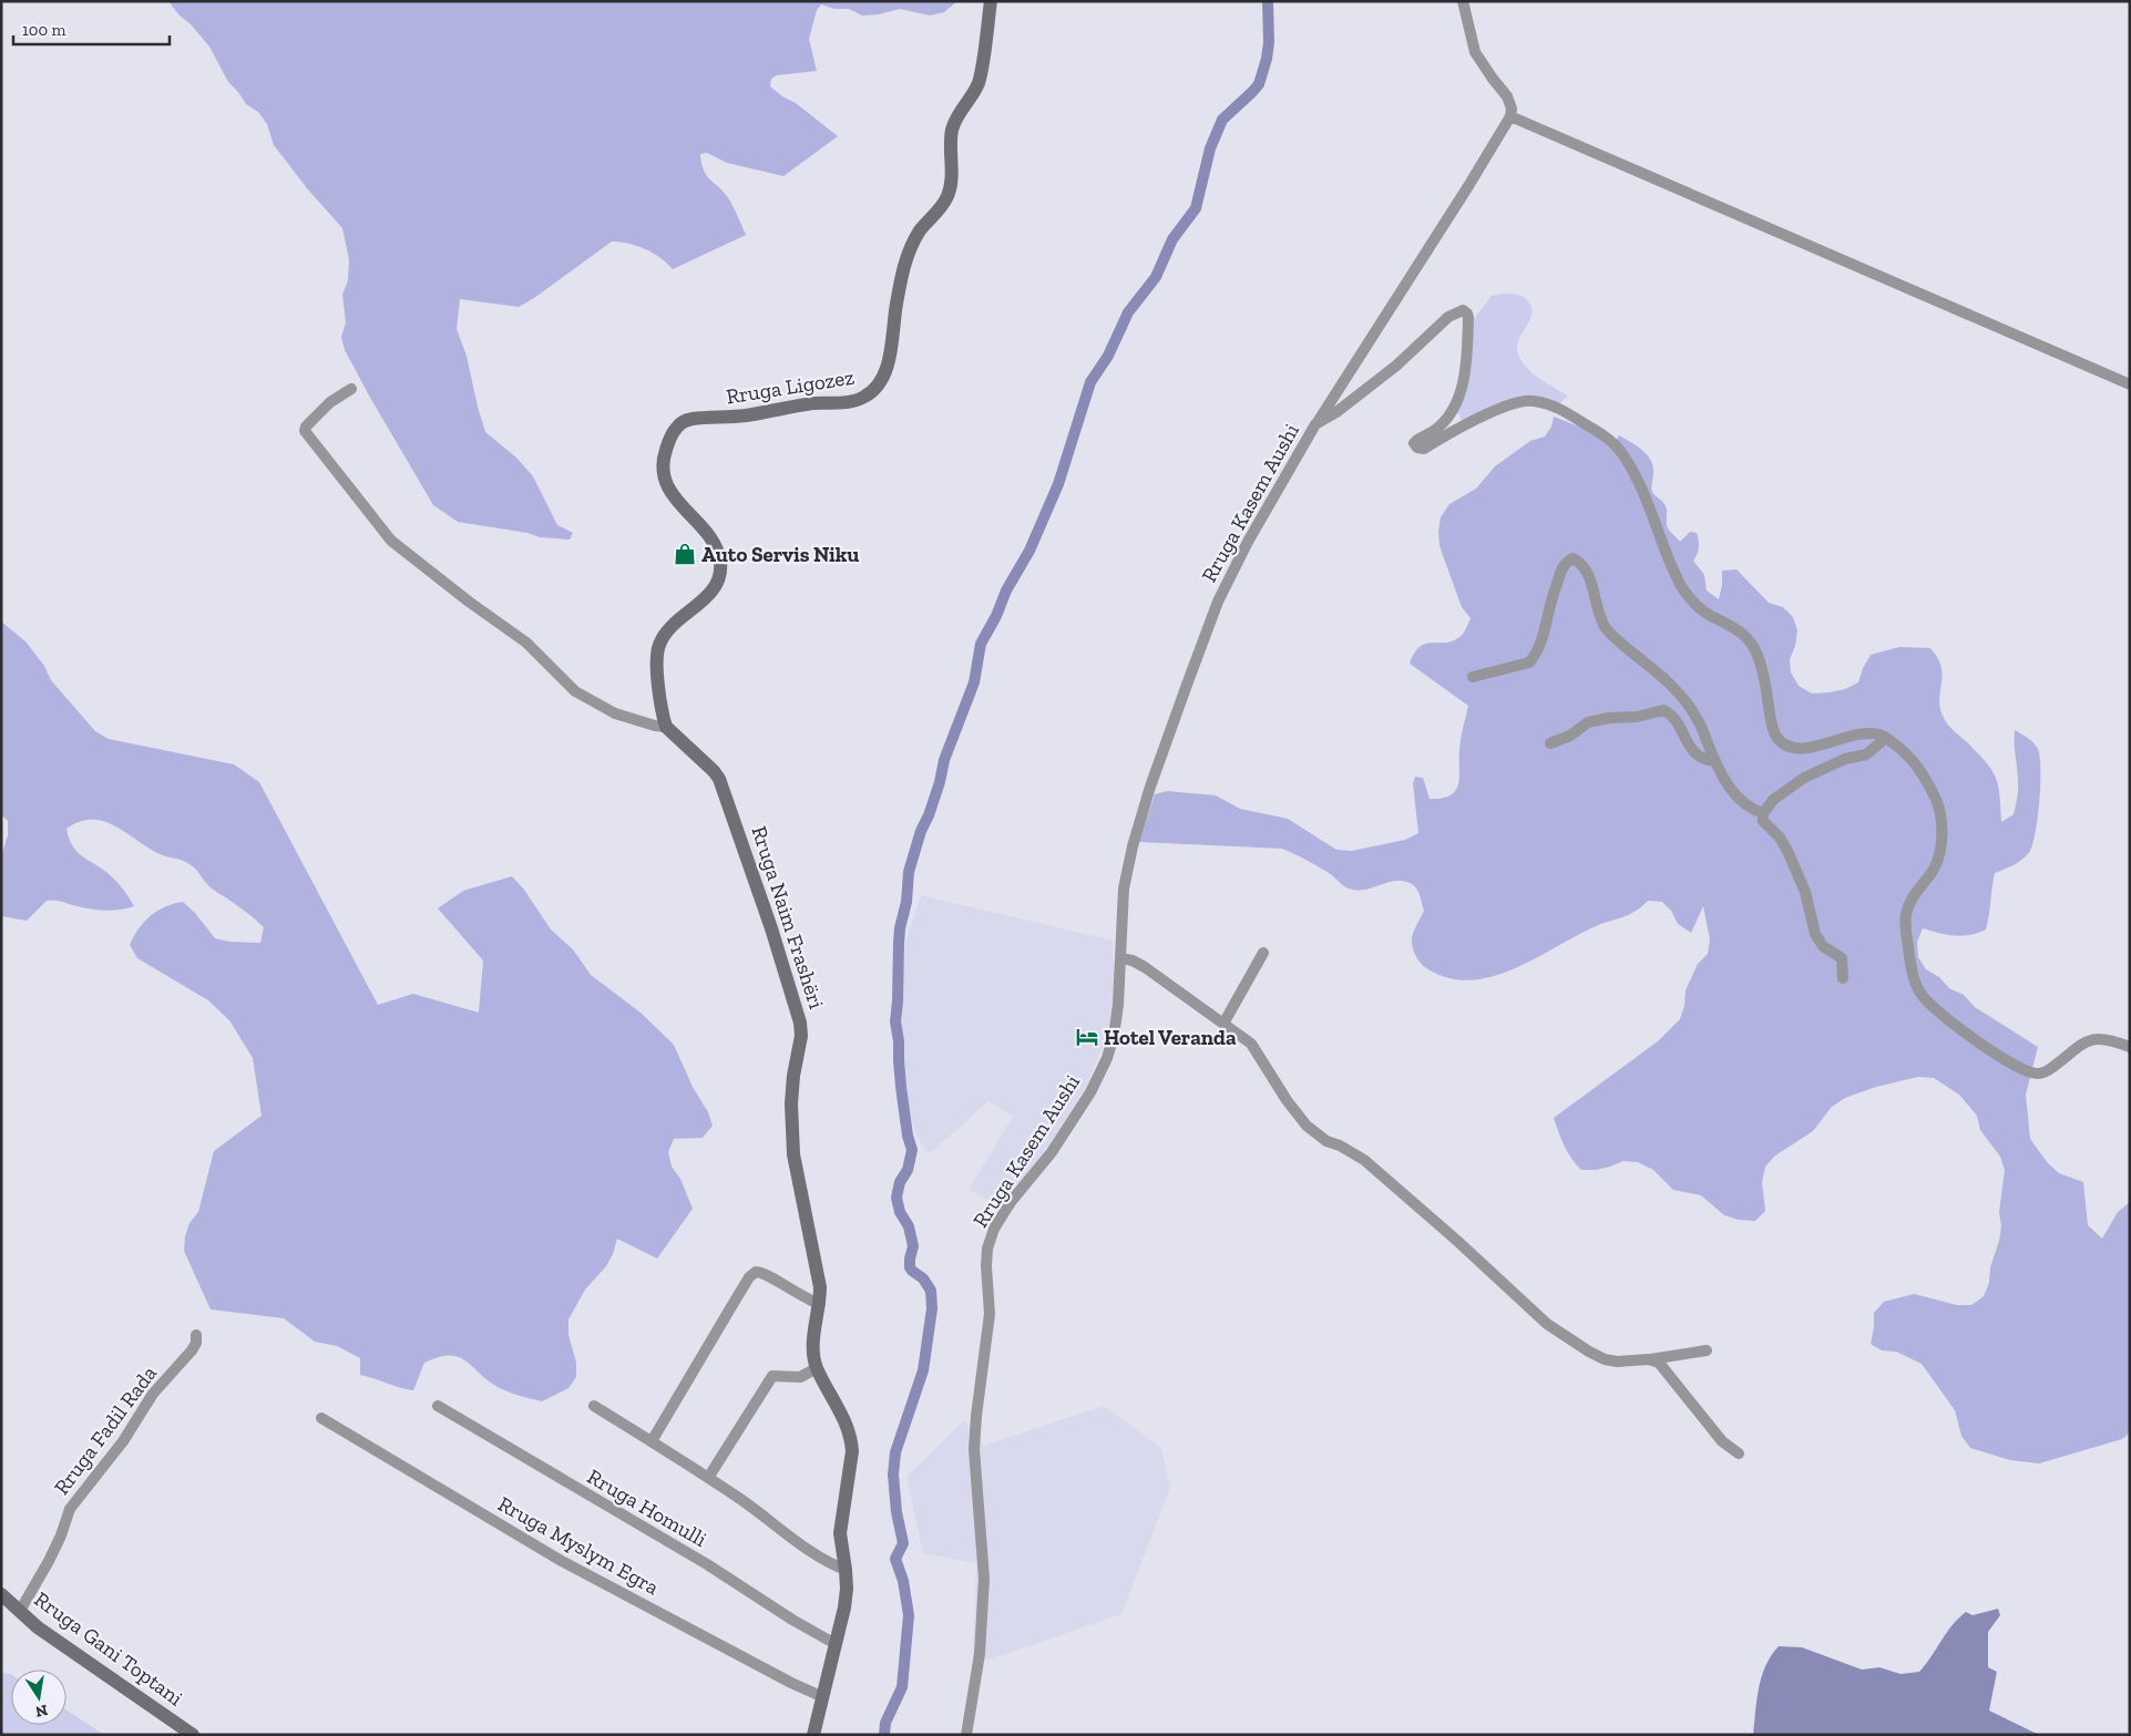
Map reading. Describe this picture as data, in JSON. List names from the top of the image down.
{
  "streets": {
    "street": [
      "Rruga Ligozez",
      "Rruga Kasem Aushi",
      "Rruga Naim Frashëri",
      "Rruga Fadil Rada",
      "Rruga Homulli",
      "Rruga Myslym Egra",
      "Rruga Gani Toptani"
    ]
  },
  "crossings": [
    ["Rruga Ligozez", "Rruga Naim Frashëri"],
    ["Rruga Naim Frashëri", "Rruga Homulli"],
    ["Rruga Naim Frashëri", "Rruga Myslym Egra"],
    ["Rruga Fadil Rada", "Rruga Gani Toptani"]
  ],
  "places": {
    "shop": ["Auto Servis Niku"],
    "hotel": ["Hotel Veranda"]
  },
  "scale_bar": "100 m",
  "north": "bottom"
}
